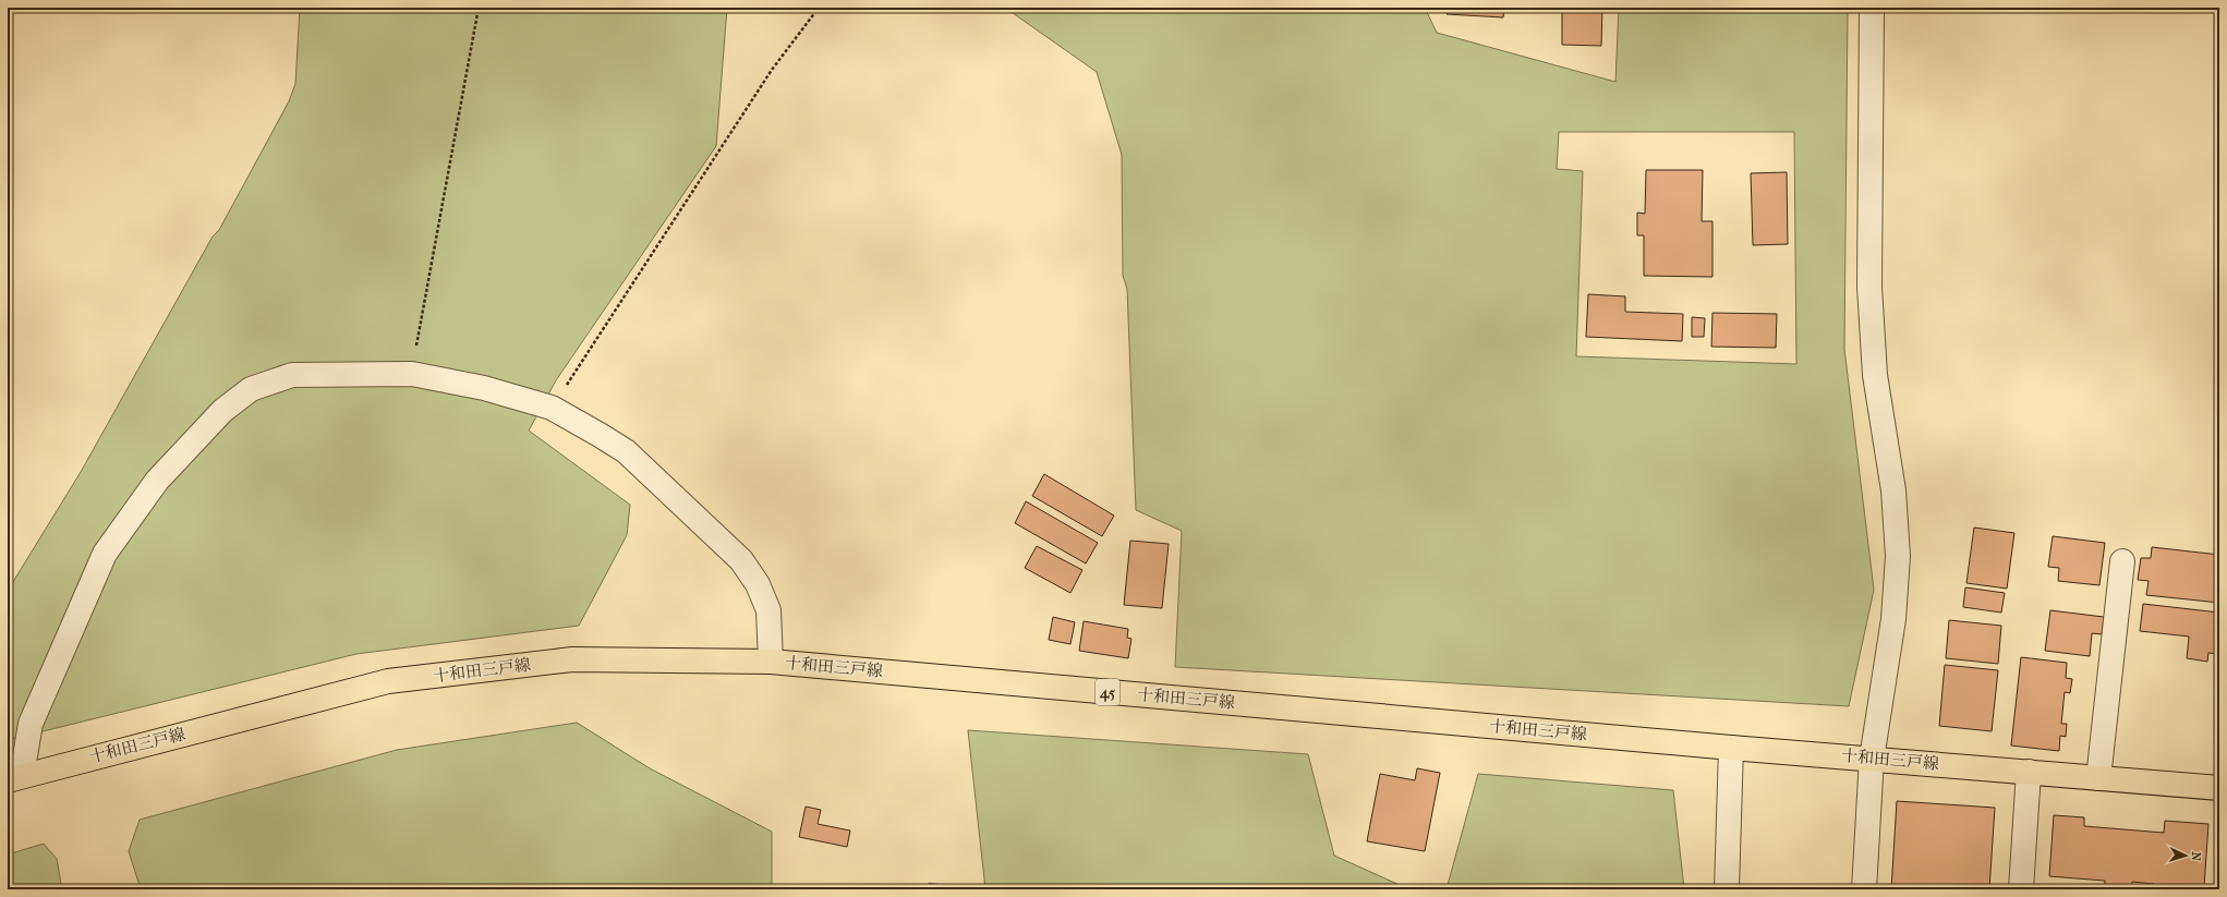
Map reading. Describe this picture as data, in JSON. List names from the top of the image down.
{
  "streets": {
    "main road": ["十和田三戸線", "45"]
  },
  "north": "right"
}
